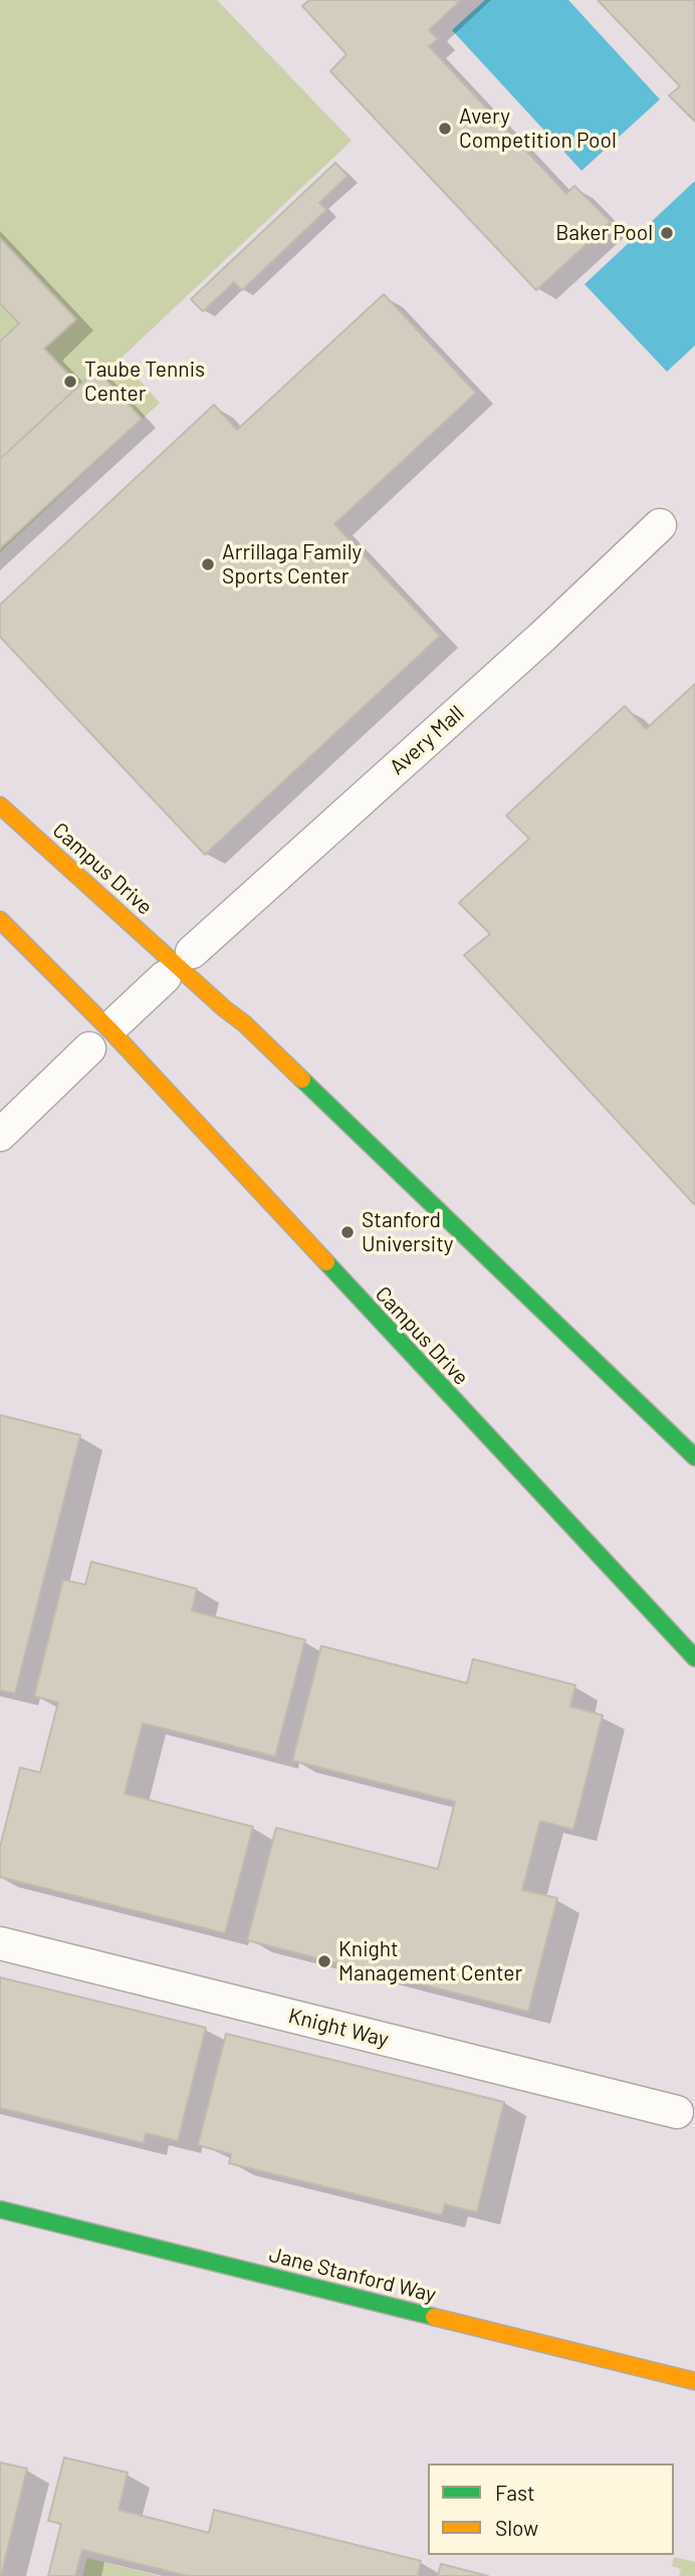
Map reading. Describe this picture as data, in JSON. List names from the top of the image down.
{
  "streets": {
    "street": [
      "Avery Mall",
      "Campus Drive",
      "Knight Way",
      "Jane Stanford Way"
    ]
  },
  "places": [
    "Avery Competition Pool",
    "Baker Pool",
    "Taube Tennis Center",
    "Arrillaga Family Sports Center",
    "Stanford University",
    "Knight Management Center"
  ],
  "legend": ["Fast", "Slow"]
}
